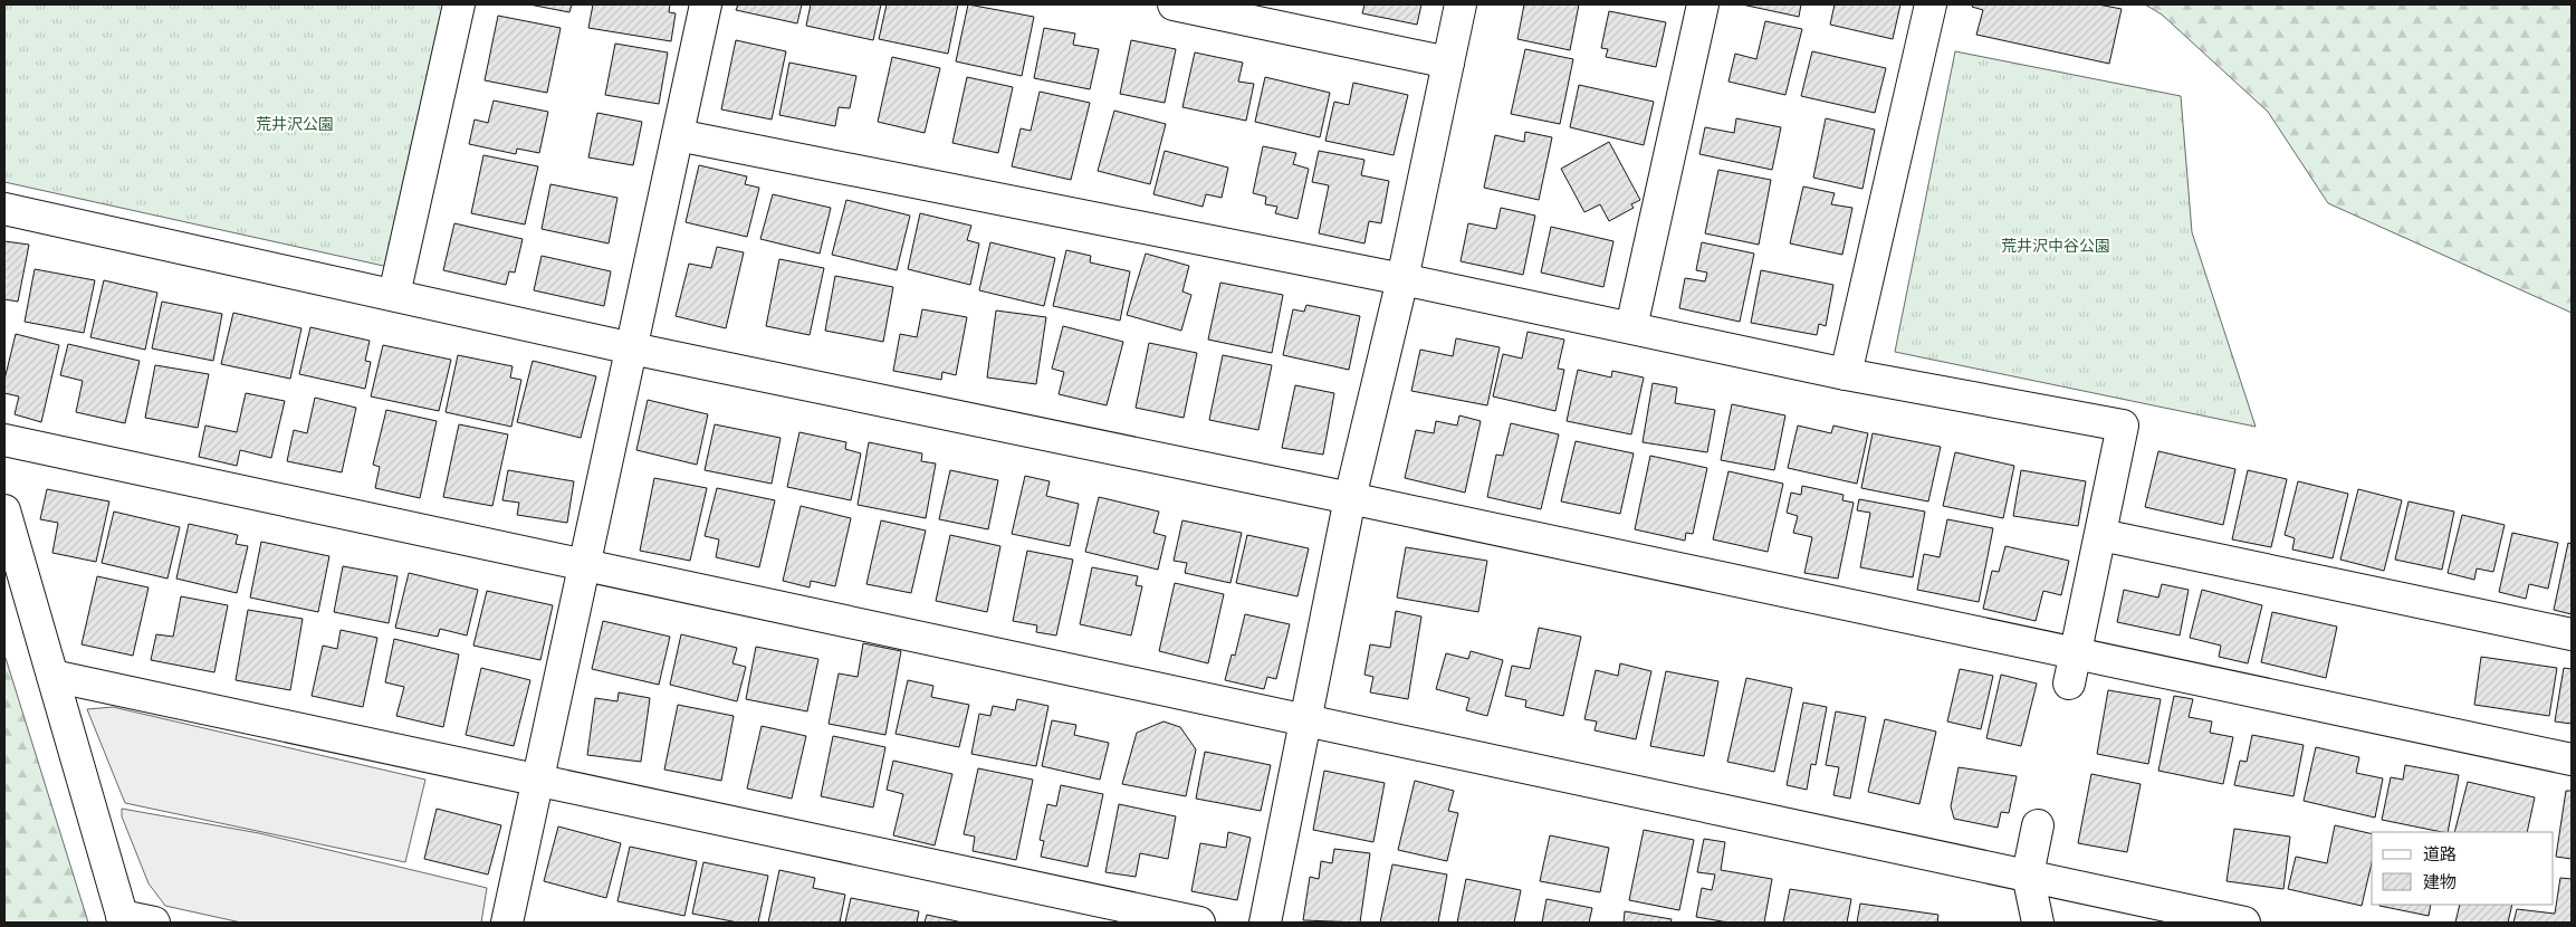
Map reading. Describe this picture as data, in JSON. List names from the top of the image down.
{
  "parks": ["荒井沢公園", "荒井沢中谷公園"],
  "legend": ["道路", "建物"]
}
